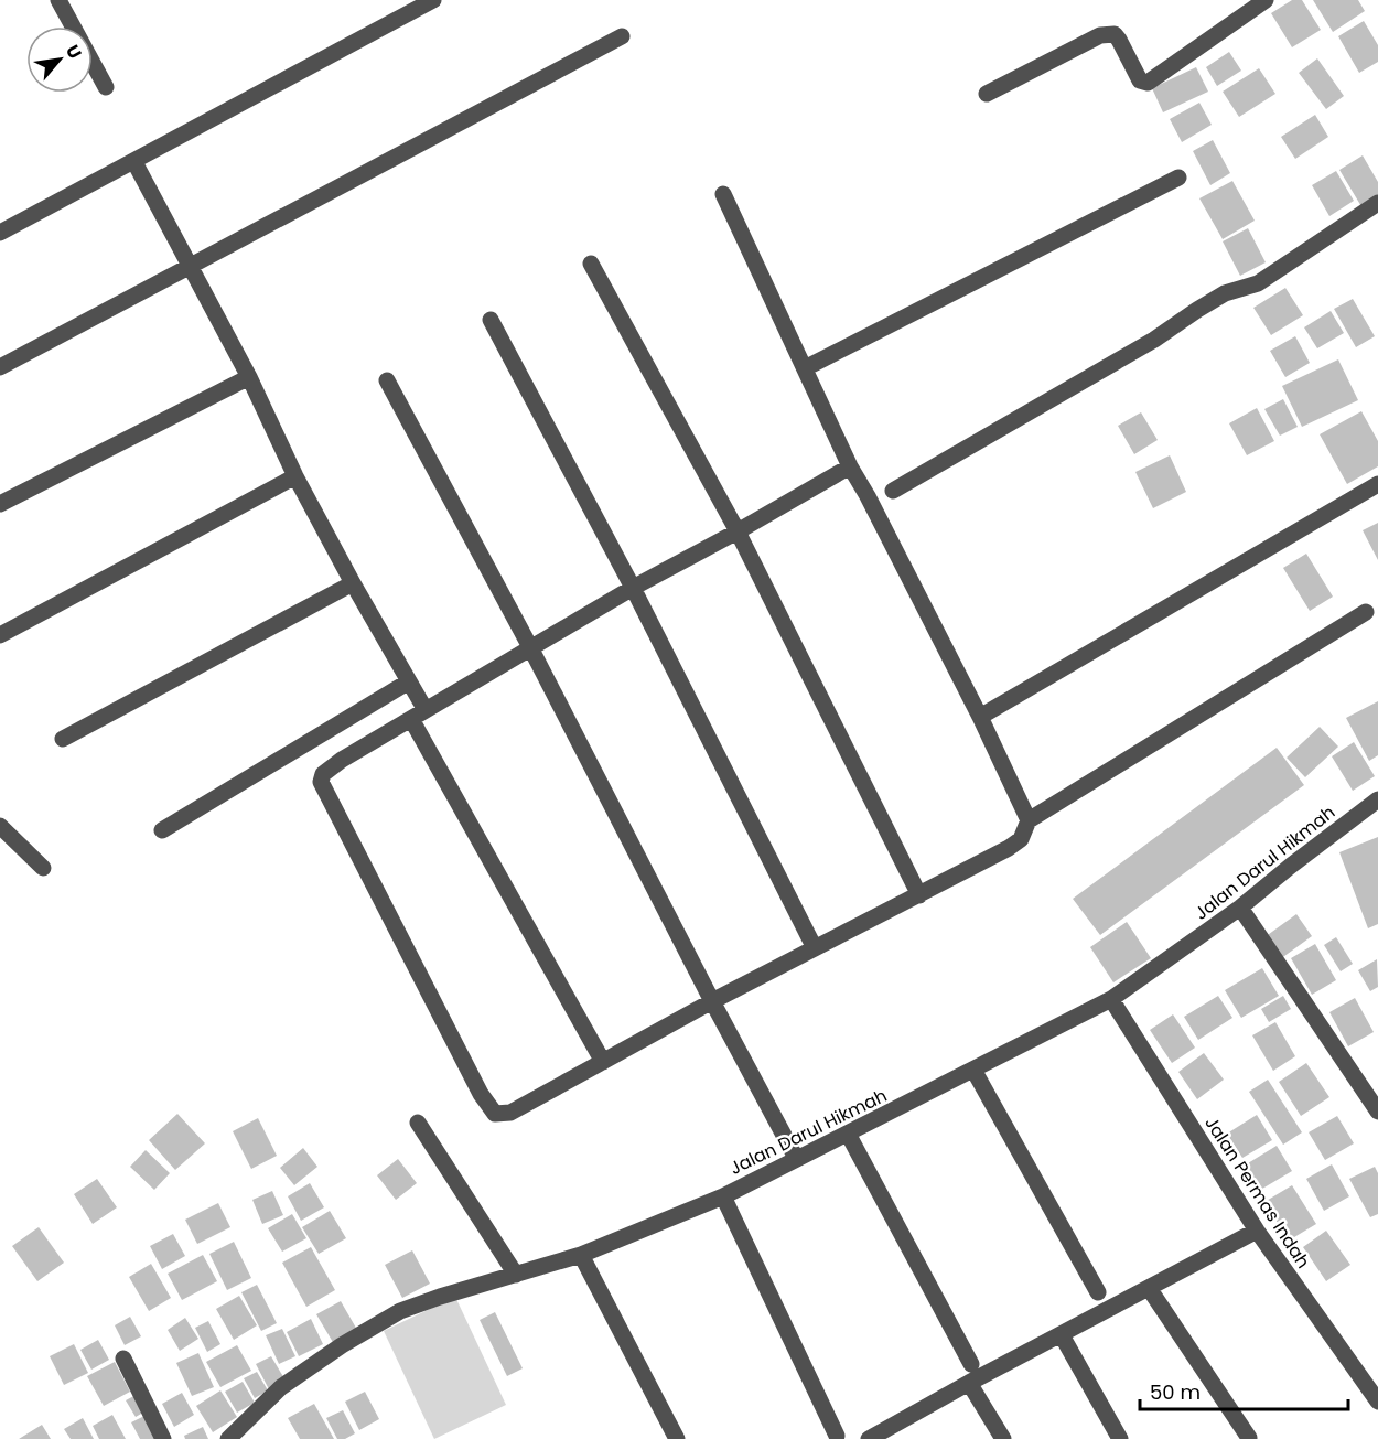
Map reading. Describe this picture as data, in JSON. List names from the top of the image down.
{
  "streets": {
    "street": ["Jalan Darul Hikmah", "Jalan Permas Indah"]
  },
  "crossings": [
    ["Jalan Darul Hikmah", "Jalan Permas Indah"]
  ],
  "scale_bar": "50 m",
  "north": "top right"
}
